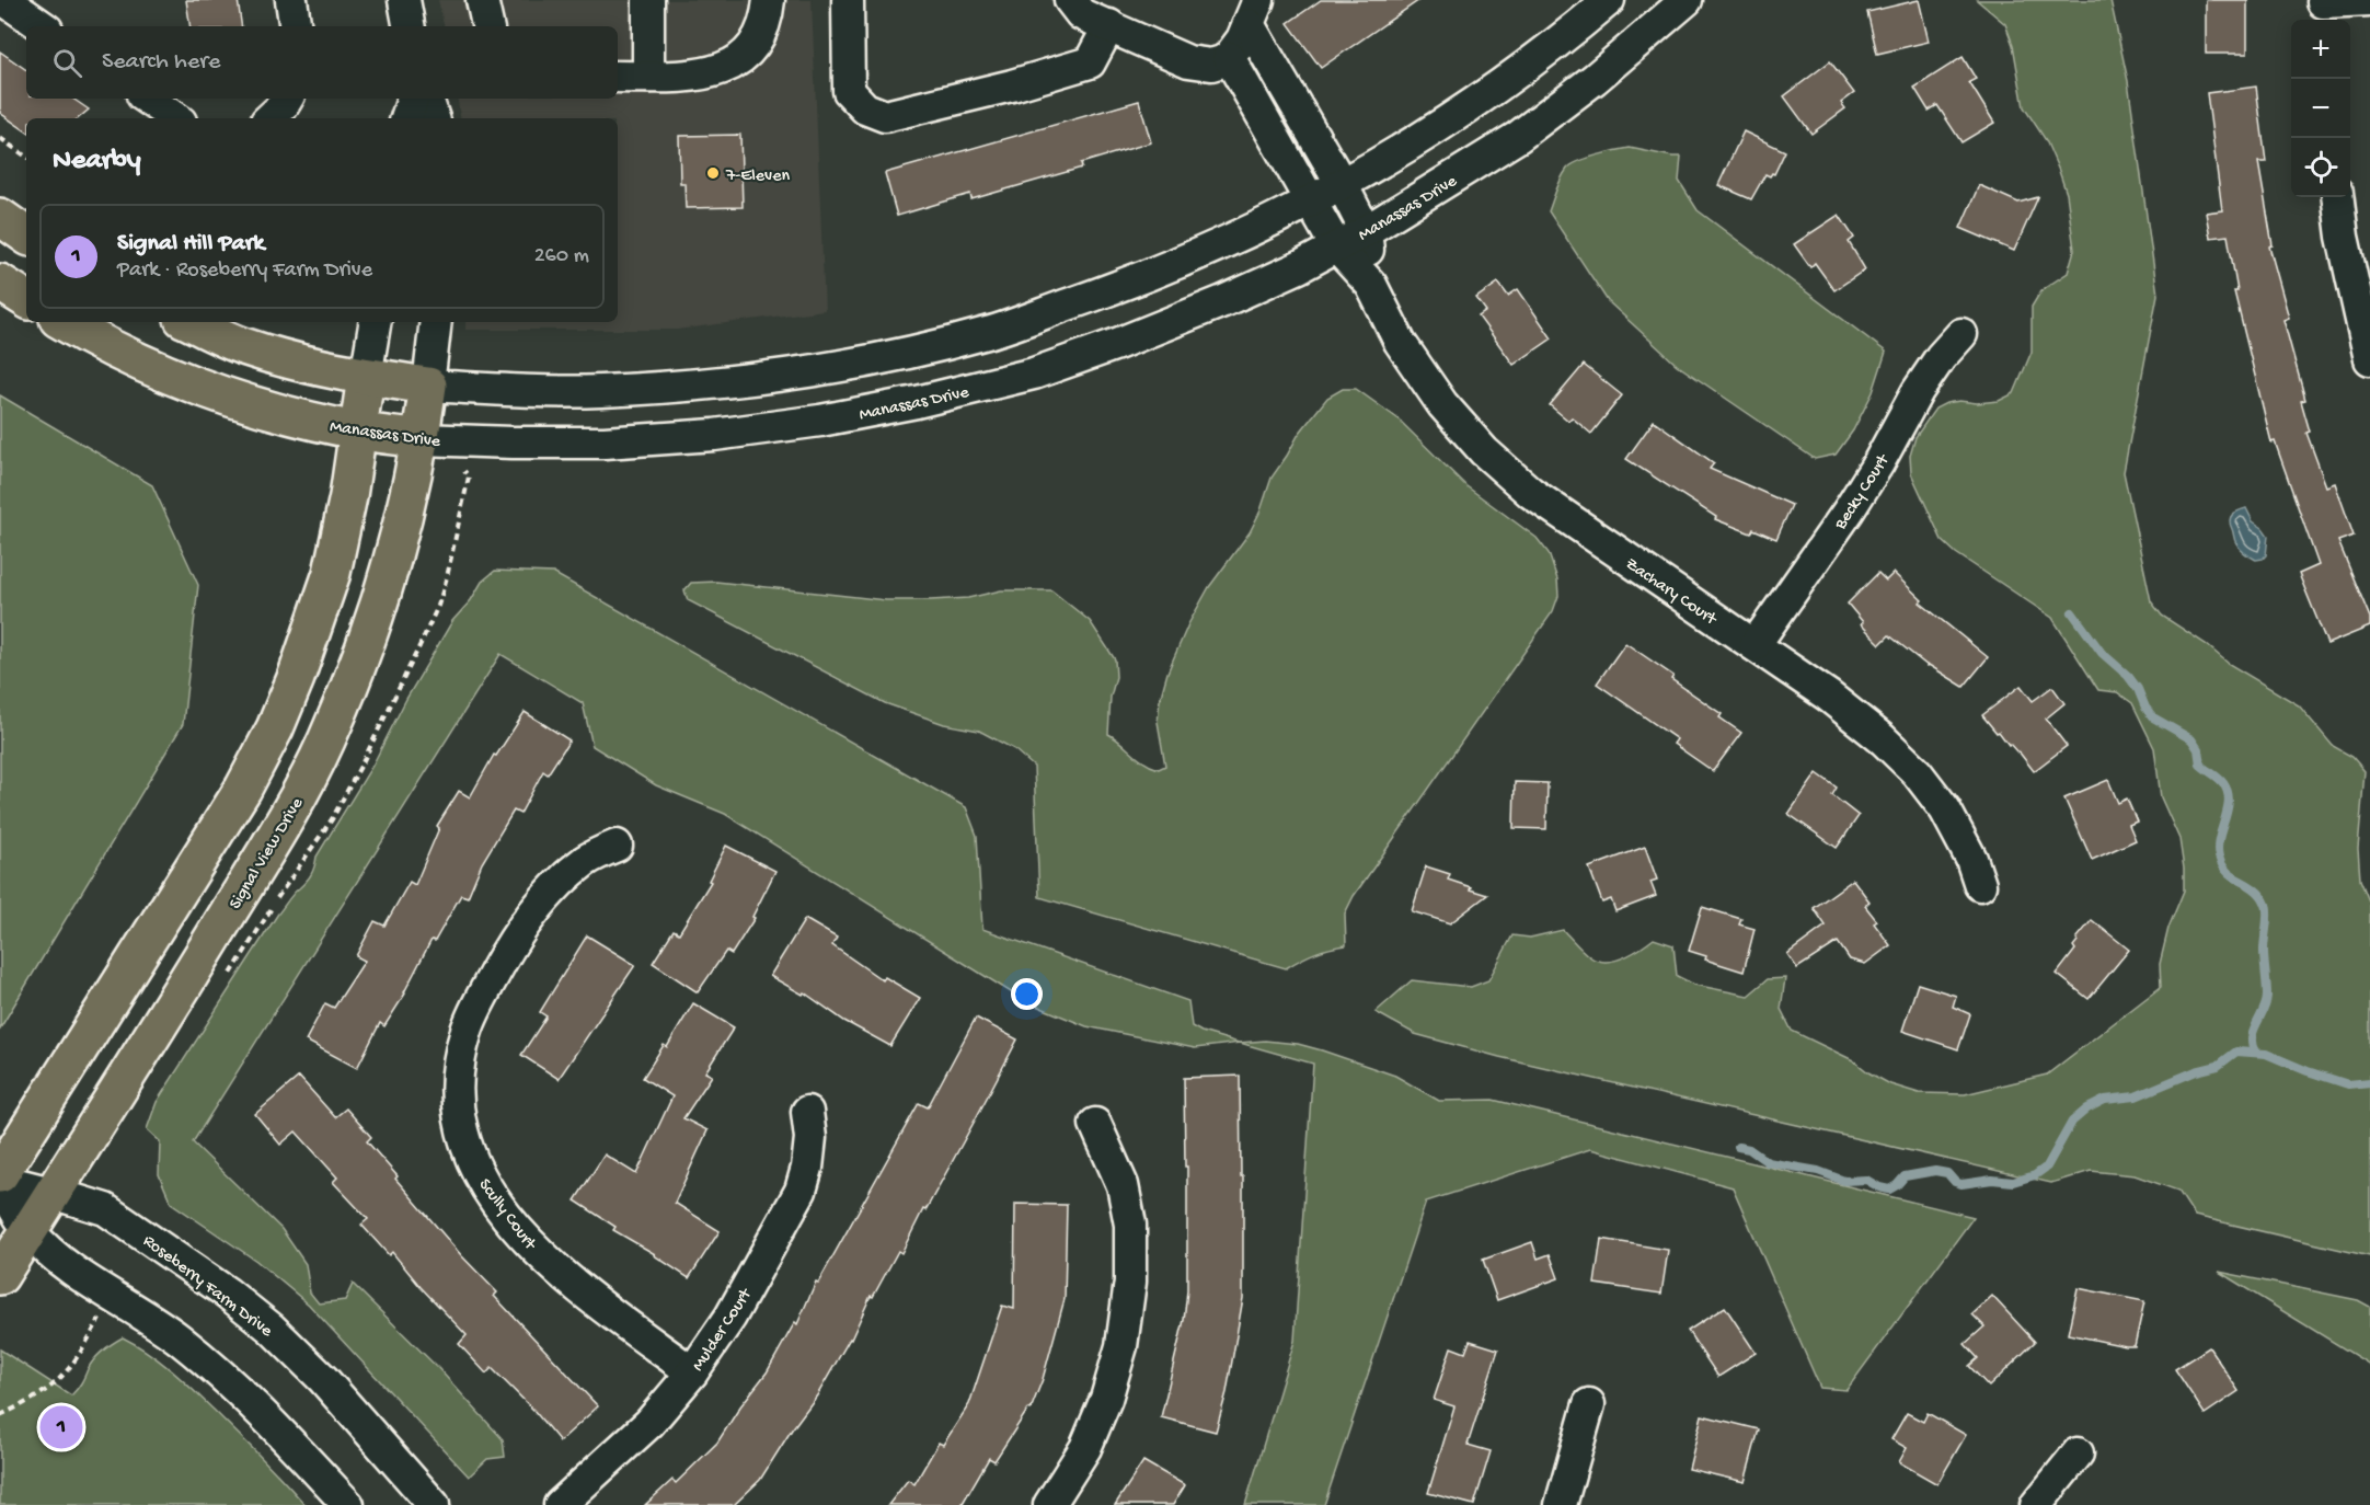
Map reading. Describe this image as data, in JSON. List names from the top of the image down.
{
  "streets": {
    "main road": ["Manassas Drive", "Signal View Drive"],
    "street": [
      "Becky Court",
      "Zachary Court",
      "Scully Court",
      "Roseberry Farm Drive",
      "Mulder Court"
    ]
  },
  "crossings": [
    ["Manassas Drive", "Zachary Court"],
    ["Manassas Drive", "Signal View Drive"],
    ["Becky Court", "Zachary Court"],
    ["Signal View Drive", "Roseberry Farm Drive"],
    ["Scully Court", "Mulder Court"]
  ],
  "places": ["7-Eleven"],
  "page": {
    "map_buttons": ["+", "−"],
    "search": "Search here",
    "heading": "Nearby",
    "list": [
      {
        "mark": "1",
        "name": "Signal Hill Park",
        "note": "Park · Roseberry Farm Drive",
        "value": "260 m"
      }
    ],
    "pins": "1"
  }
}
